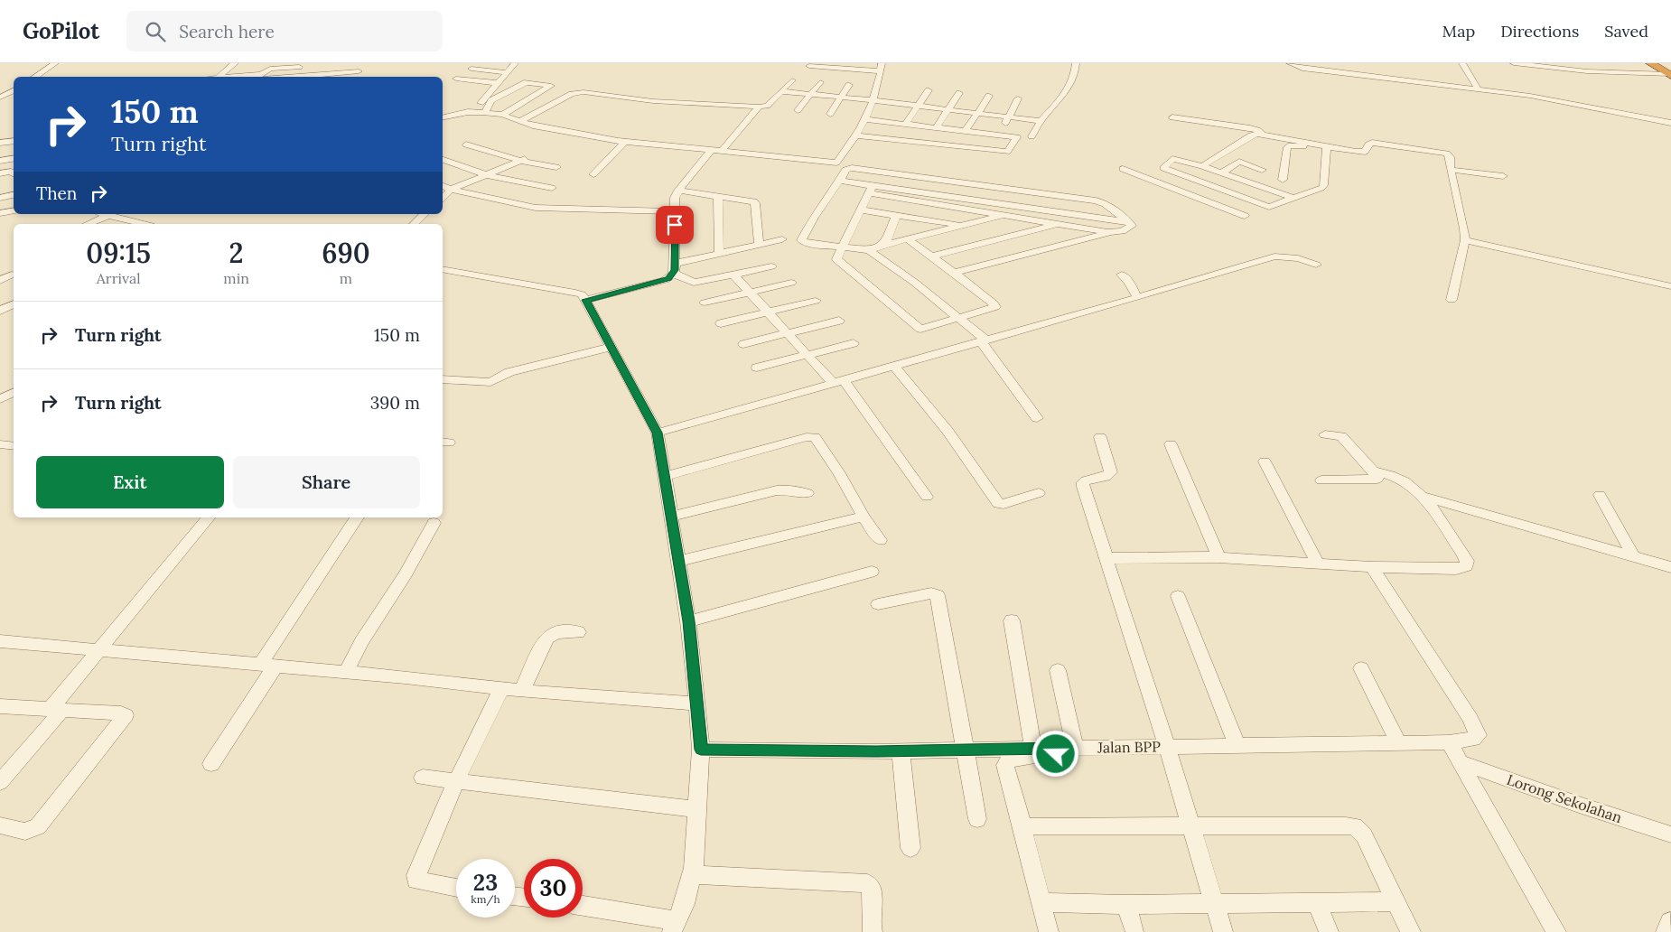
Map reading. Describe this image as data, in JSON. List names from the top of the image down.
{
  "streets": {
    "street": ["Jalan BPP", "Lorong Sekolahan"]
  },
  "page": {
    "header": "GoPilot",
    "search": "Search here",
    "nav": ["Map", "Directions", "Saved"],
    "turn": ["150 m", "Turn right"],
    "then": "Then",
    "eta": [
      "09:15",
      "Arrival",
      "2",
      "min",
      "690",
      "m"
    ],
    "list": [
      {
        "name": "Turn right",
        "value": "150 m"
      },
      {
        "name": "Turn right",
        "value": "390 m"
      }
    ],
    "buttons": ["Exit", "Share"],
    "speed": "23 km/h",
    "limit": "30"
  }
}
